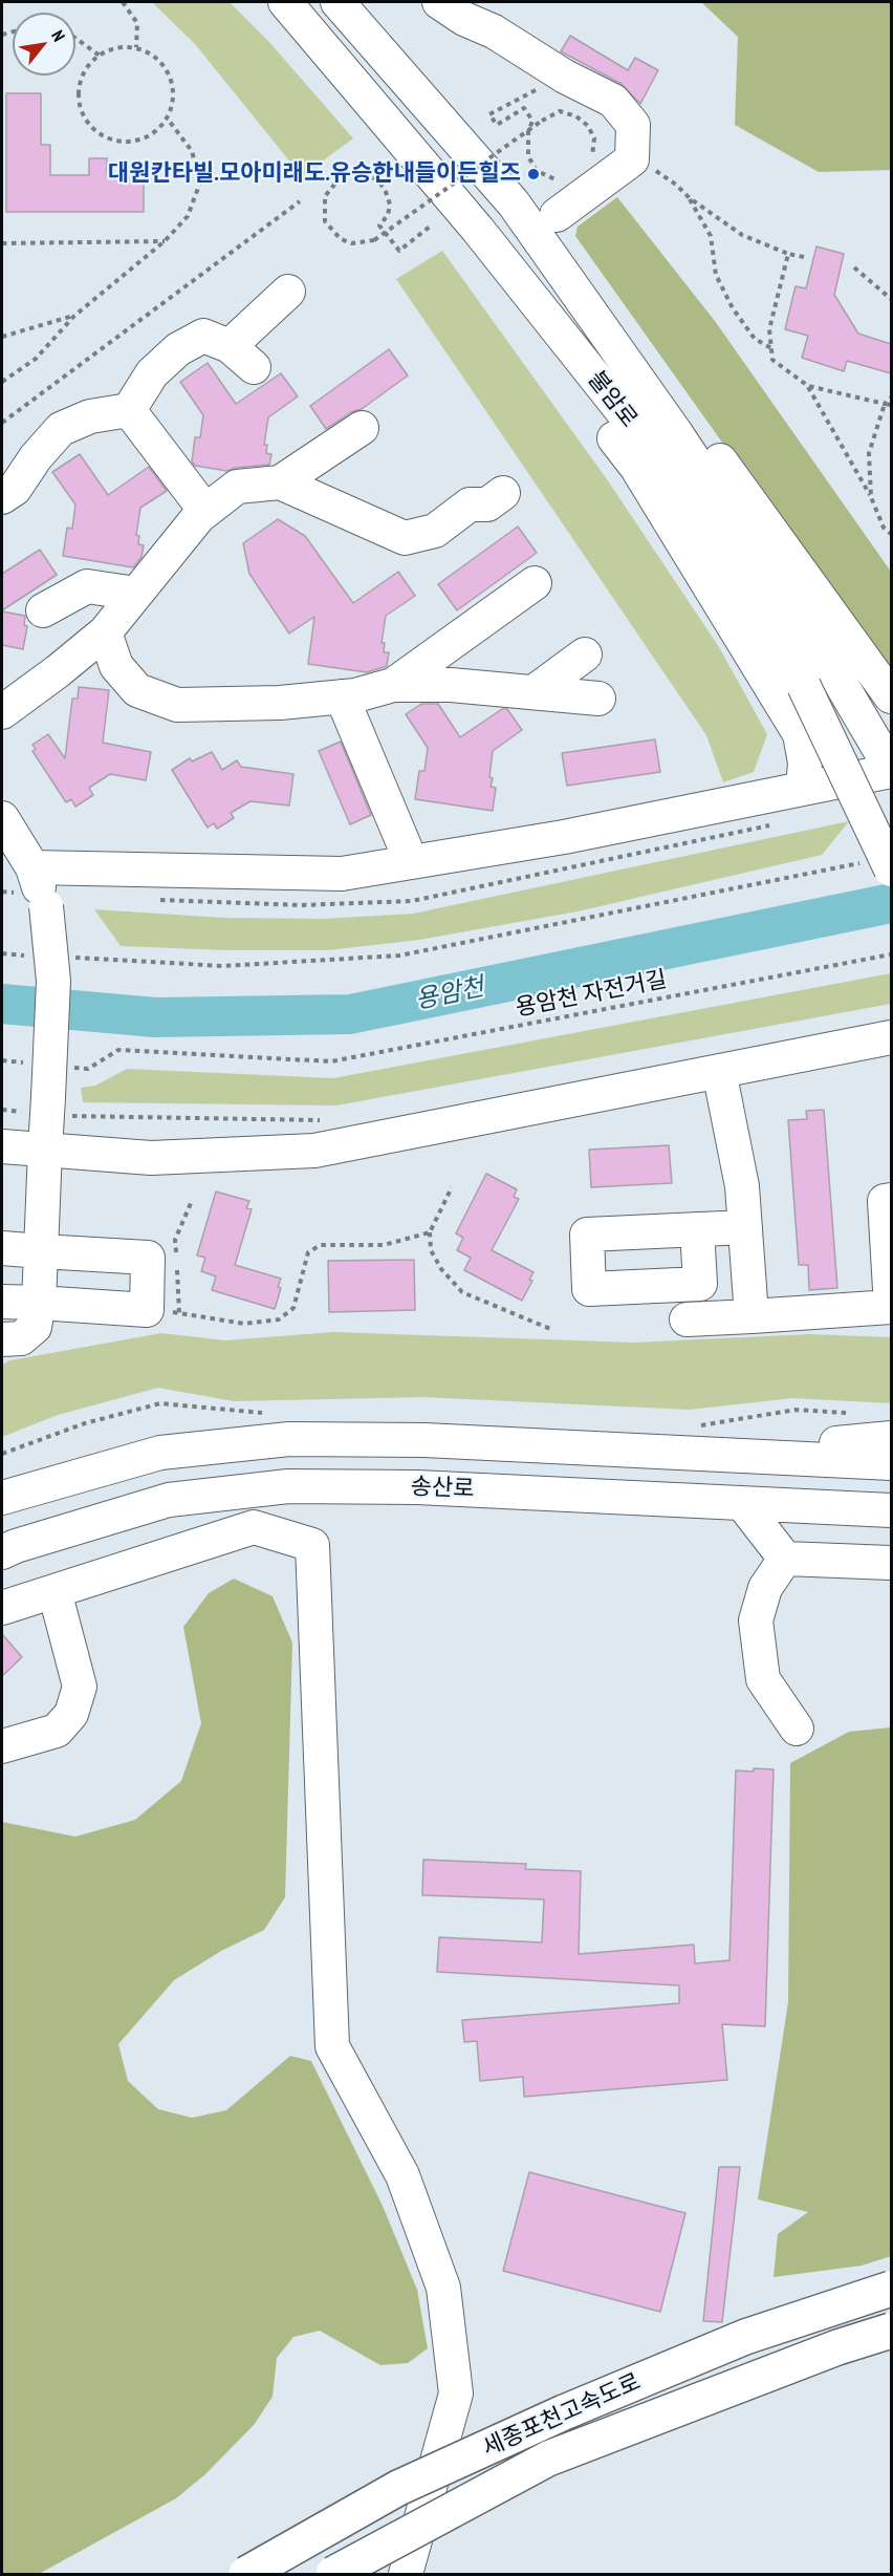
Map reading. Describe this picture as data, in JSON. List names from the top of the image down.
{
  "streets": {
    "highway": ["세종포천고속도로"],
    "street": ["불암로", "송산로"],
    "path": ["용암천 자전거길"]
  },
  "water": ["용암천"],
  "places": ["대원칸타빌.모아미래도.유승한내들이든힐즈"],
  "north": "top right"
}
